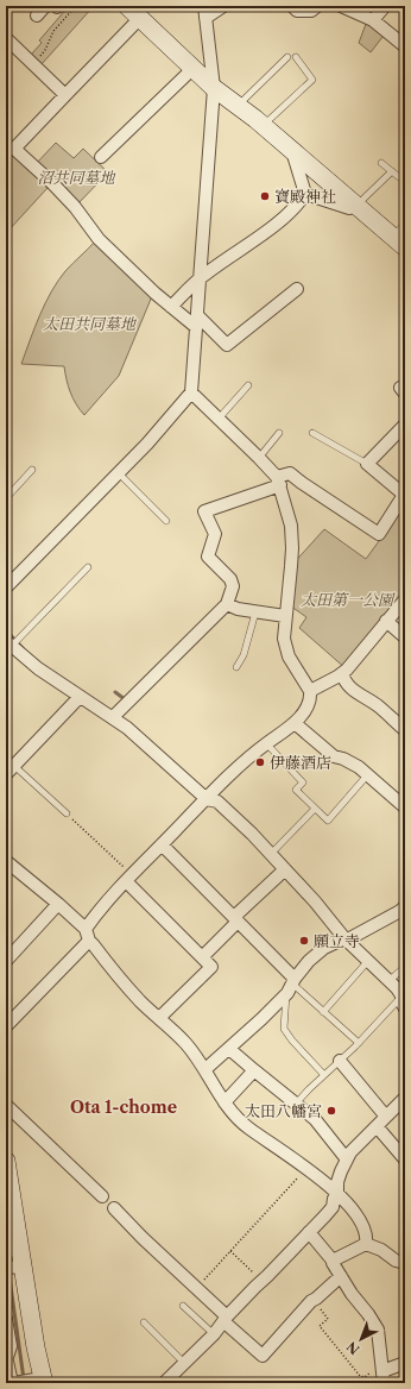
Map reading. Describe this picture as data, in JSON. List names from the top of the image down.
{
  "districts": ["Ota 1-chome"],
  "parks": ["沼共同墓地", "太田共同墓地", "太田第一公園"],
  "places": [
    "寶殿神社",
    "伊藤酒店",
    "願立寺",
    "太田八幡宮"
  ],
  "north": "bottom left"
}
